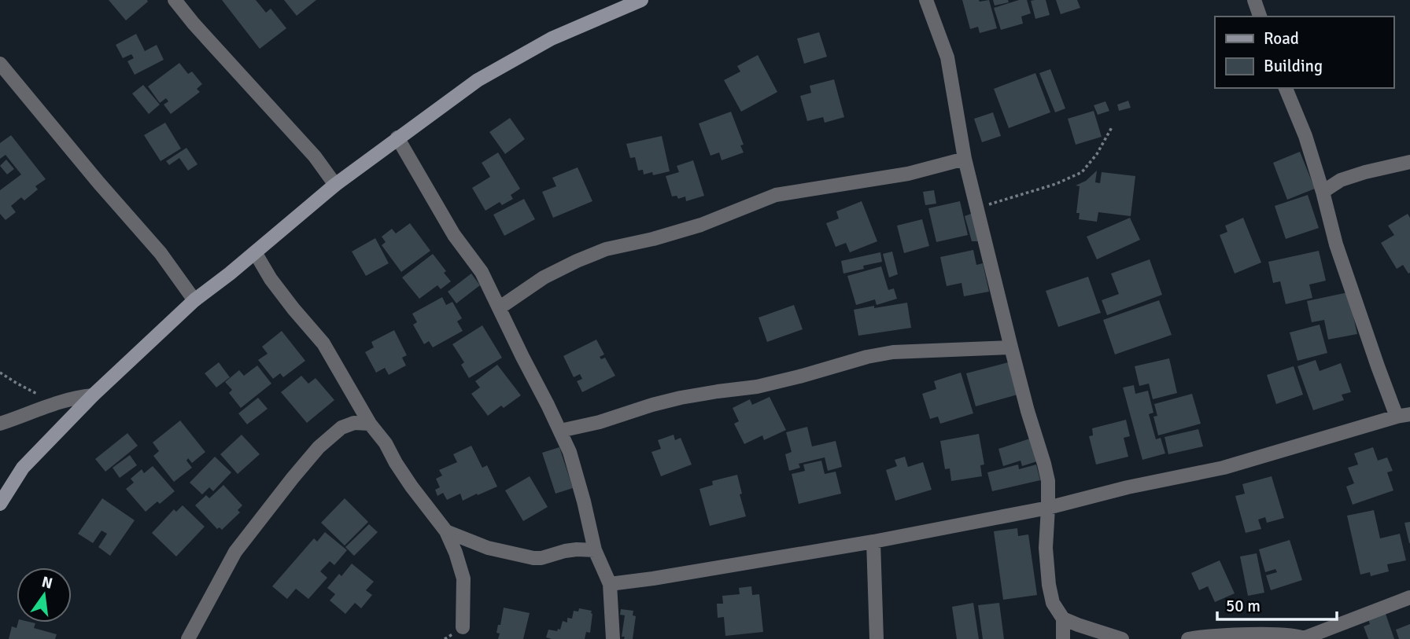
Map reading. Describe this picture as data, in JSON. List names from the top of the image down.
{
  "legend": ["Road", "Building"],
  "scale_bar": "50 m",
  "north": "top"
}
